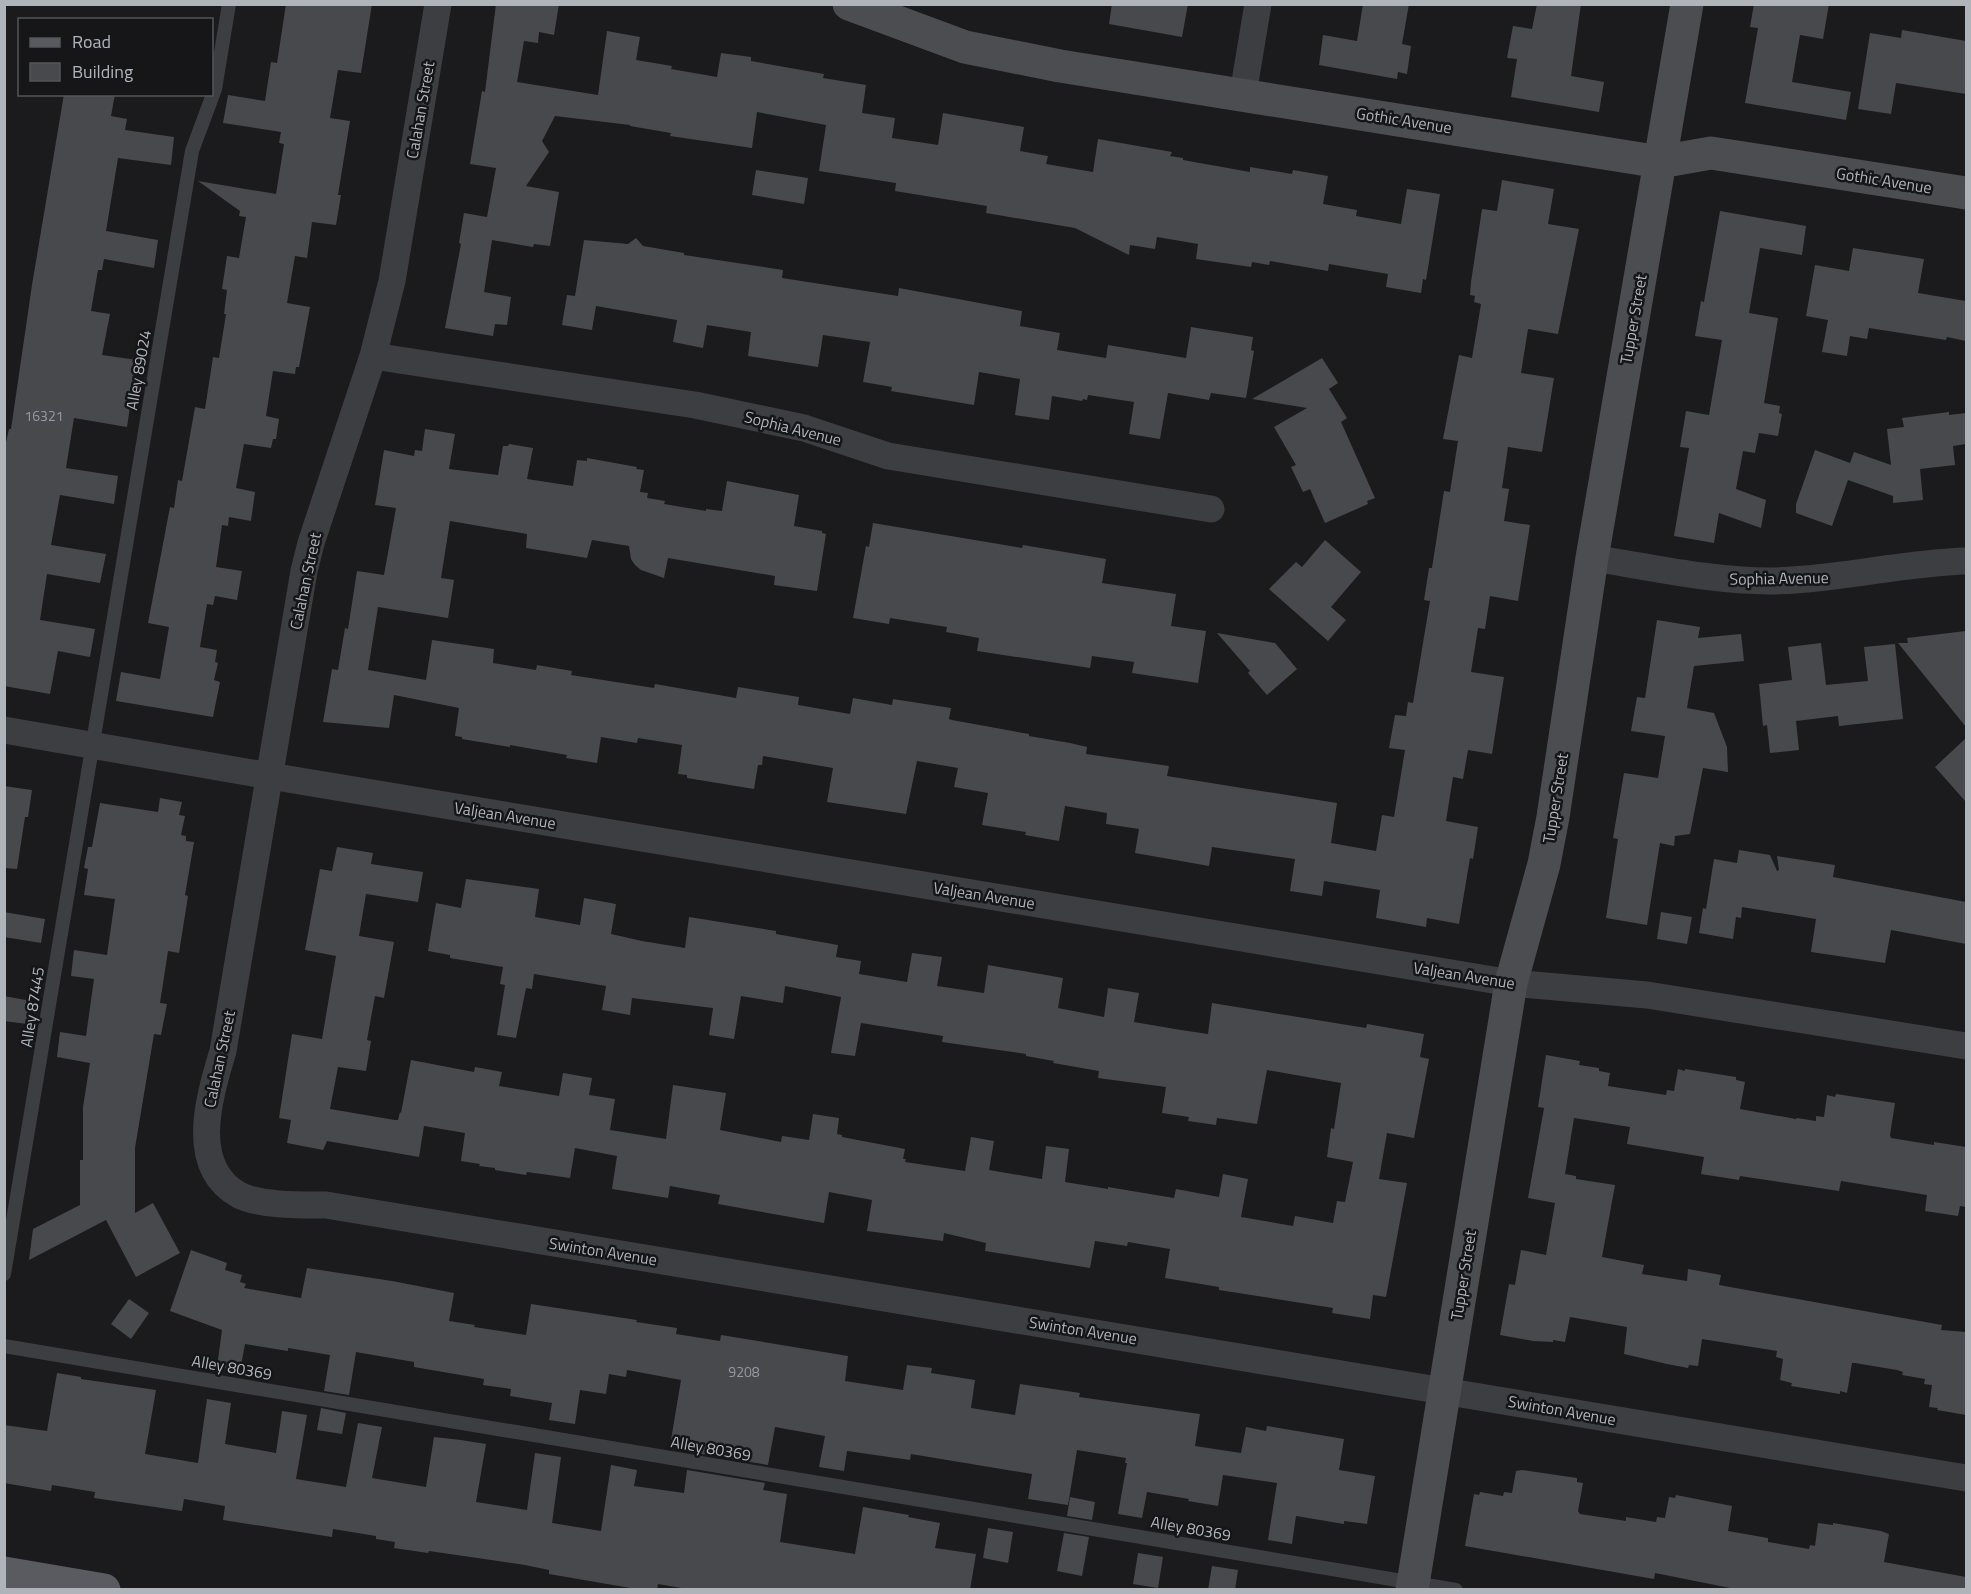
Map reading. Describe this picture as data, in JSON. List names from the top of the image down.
{
  "streets": {
    "street": [
      "Calahan Street",
      "Gothic Avenue",
      "Tupper Street",
      "Sophia Avenue",
      "Valjean Avenue",
      "Swinton Avenue"
    ],
    "lane": ["Alley 89024", "Alley 87445", "Alley 80369"]
  },
  "crossings": [
    ["Calahan Street", "Sophia Avenue"],
    ["Calahan Street", "Valjean Avenue"],
    ["Calahan Street", "Swinton Avenue"],
    ["Gothic Avenue", "Tupper Street"],
    ["Tupper Street", "Sophia Avenue"],
    ["Tupper Street", "Valjean Avenue"],
    ["Tupper Street", "Swinton Avenue"],
    ["Tupper Street", "Alley 80369"],
    ["Alley 89024", "Valjean Avenue"],
    ["Alley 89024", "Alley 87445"],
    ["Valjean Avenue", "Alley 87445"]
  ],
  "house_numbers": ["16321", "9208"],
  "legend": ["Road", "Building"]
}
